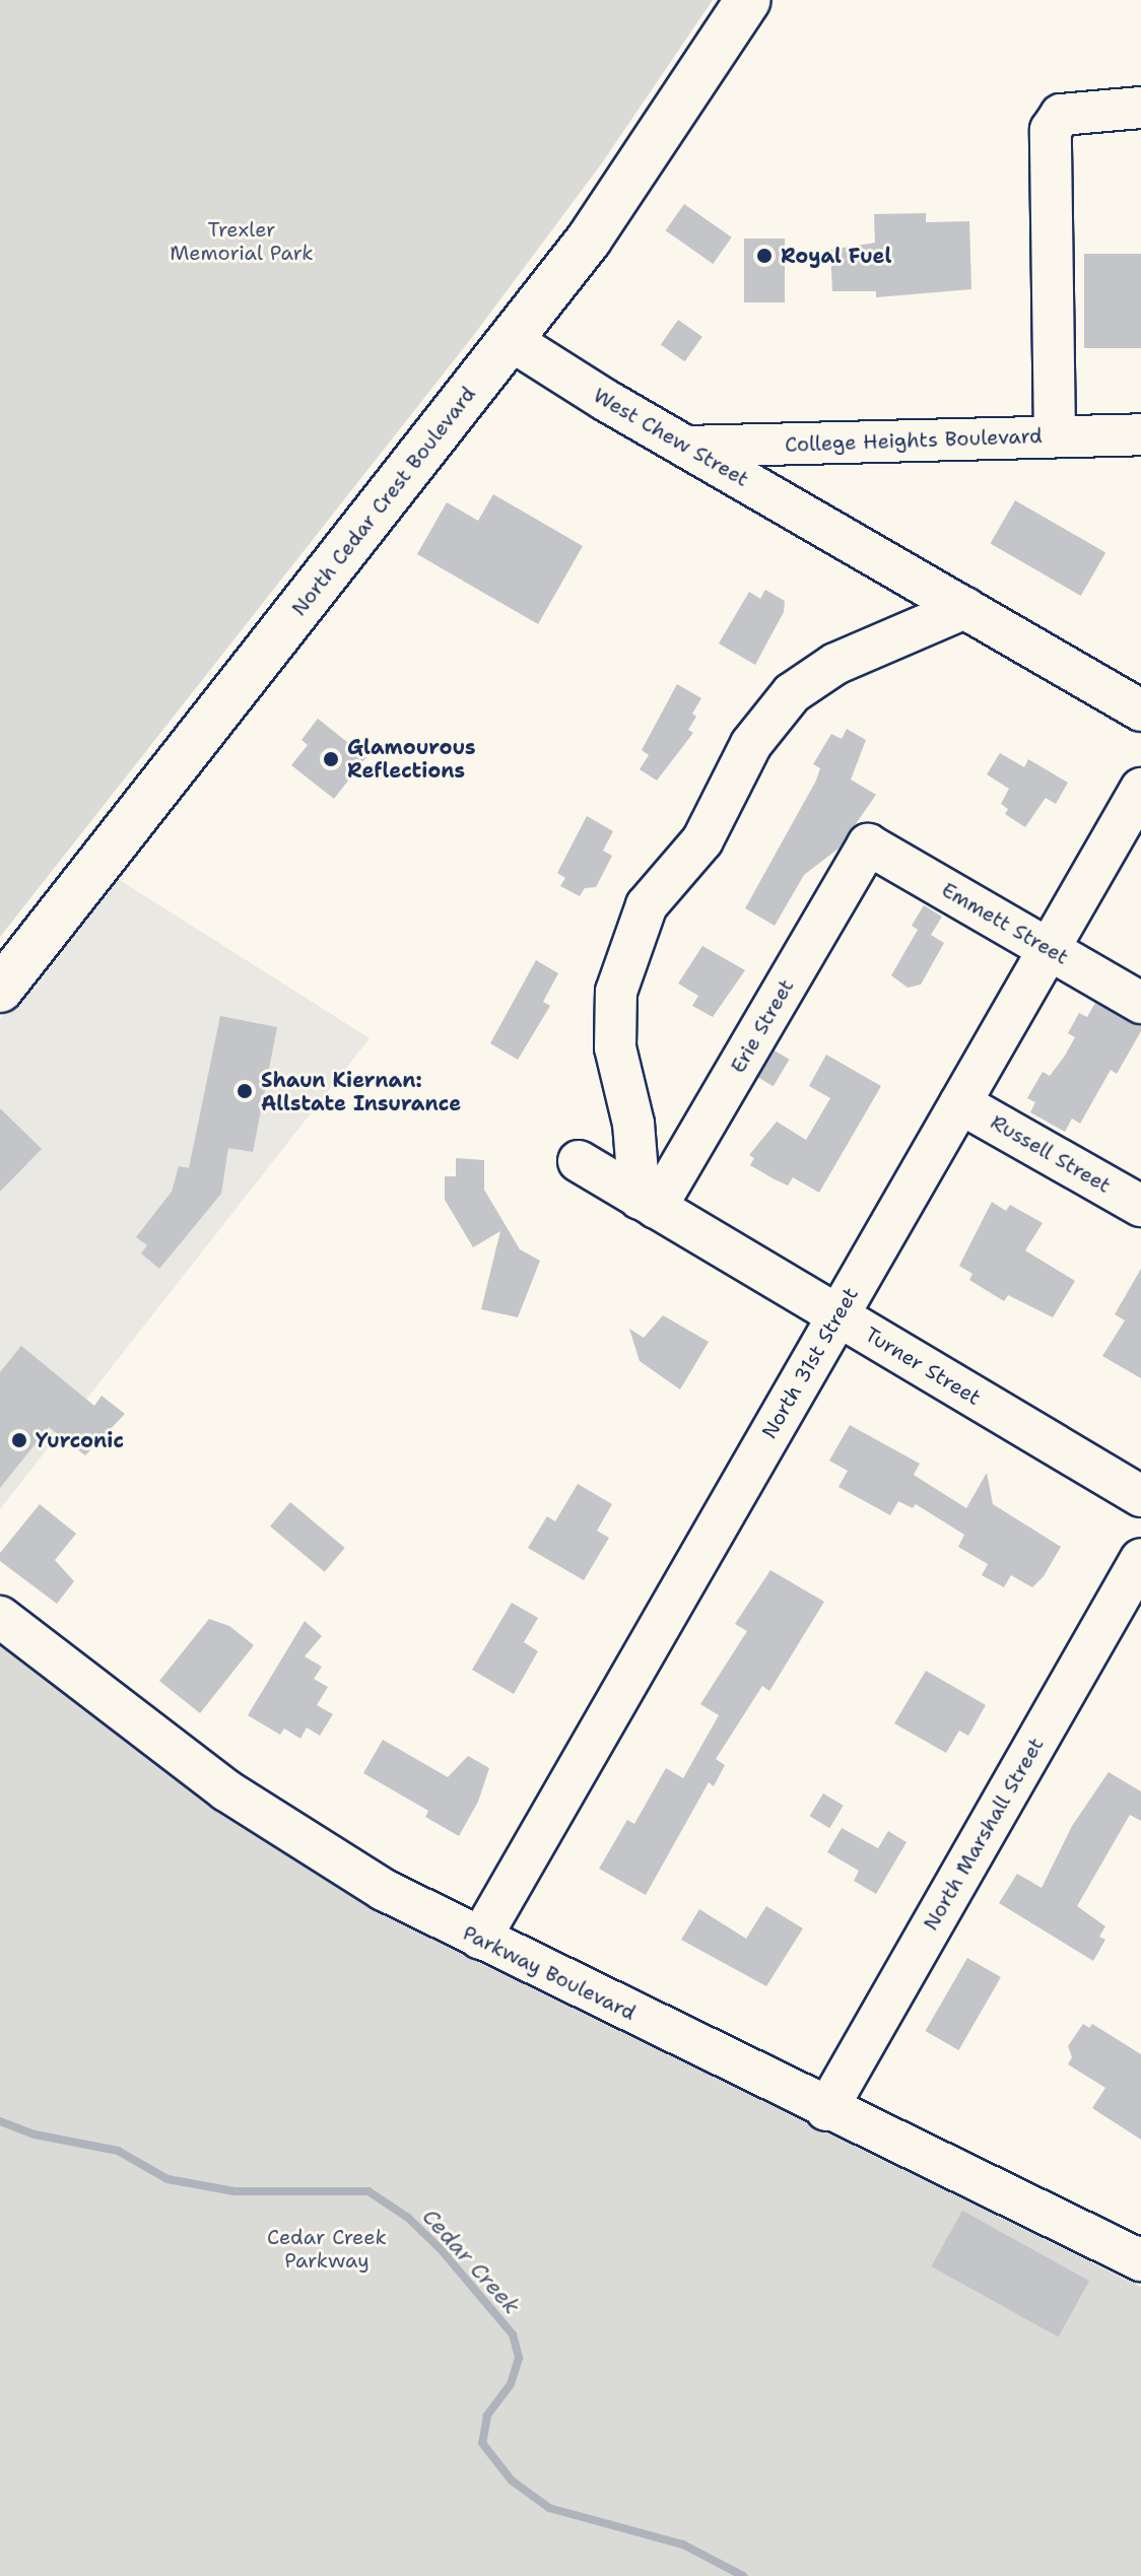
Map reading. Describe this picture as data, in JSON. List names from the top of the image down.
{
  "streets": {
    "main road": ["North Cedar Crest Boulevard"],
    "street": [
      "West Chew Street",
      "College Heights Boulevard",
      "Emmett Street",
      "Erie Street",
      "Russell Street",
      "North 31st Street",
      "Turner Street",
      "North Marshall Street",
      "Parkway Boulevard"
    ]
  },
  "crossings": [
    ["West Chew Street", "College Heights Boulevard"],
    ["West Chew Street", "North Cedar Crest Boulevard"],
    ["Emmett Street", "Erie Street"],
    ["Emmett Street", "North 31st Street"],
    ["Erie Street", "Turner Street"],
    ["Russell Street", "North 31st Street"],
    ["North 31st Street", "Turner Street"],
    ["North 31st Street", "Parkway Boulevard"],
    ["North Marshall Street", "Parkway Boulevard"]
  ],
  "water": ["Cedar Creek"],
  "parks": ["Trexler Memorial Park", "Cedar Creek Parkway"],
  "places": [
    "Royal Fuel",
    "Glamourous Reflections",
    "Shaun Kiernan: Allstate Insurance",
    "Yurconic"
  ]
}
